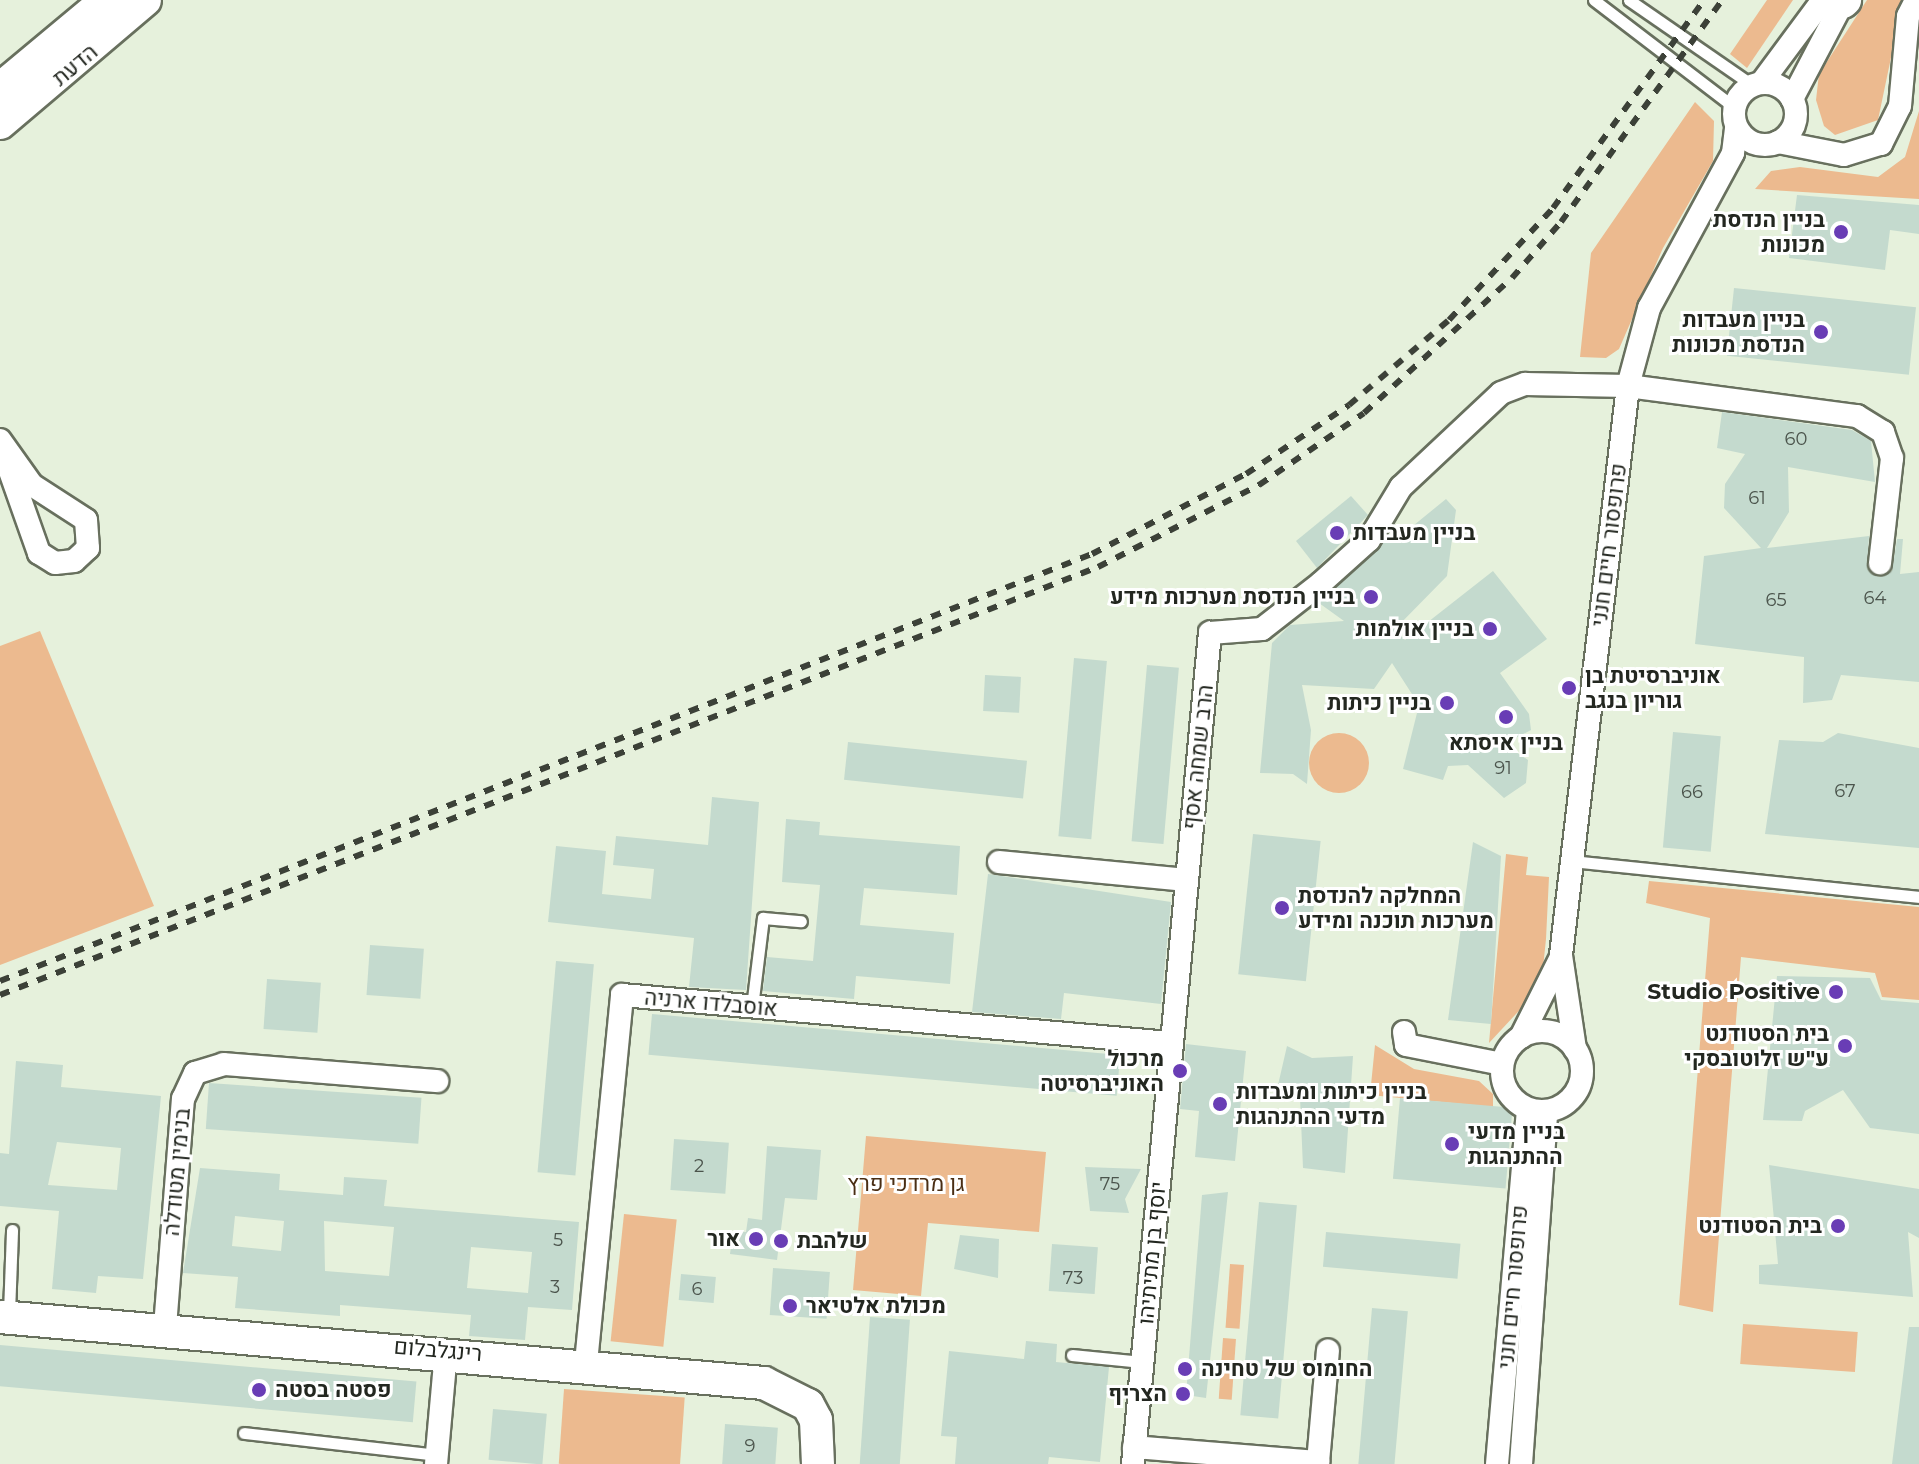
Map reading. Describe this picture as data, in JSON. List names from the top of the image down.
{
  "streets": {
    "street": [
      "הדעת",
      "פרופסור חיים חנני",
      "הרב שמחה אסף",
      "אוסבלדו ארניה",
      "בנימין מטודלה",
      "יוסף בן מתיתיהו",
      "רינגלבלום"
    ]
  },
  "crossings": [
    ["פרופסור חיים חנני", "הרב שמחה אסף"],
    ["הרב שמחה אסף", "אוסבלדו ארניה"],
    ["הרב שמחה אסף", "יוסף בן מתיתיהו"],
    ["אוסבלדו ארניה", "יוסף בן מתיתיהו"],
    ["אוסבלדו ארניה", "רינגלבלום"],
    ["בנימין מטודלה", "רינגלבלום"]
  ],
  "parks": ["גן מרדכי פרץ"],
  "places": [
    "בניין הנדסת מכונות",
    "בניין מעבדות הנדסת מכונות",
    "בניין מעבדות",
    "בניין הנדסת מערכות מידע",
    "בניין אולמות",
    "אוניברסיטת בן גוריון בנגב",
    "בניין כיתות",
    "בניין איסתא",
    "המחלקה להנדסת מערכות תוכנה ומידע",
    "Studio Positive",
    "בית הסטודנט ע\"ש זלוטובסקי",
    "מרכול האוניברסיטה",
    "בניין כיתות ומעבדות מדעי ההתנהגות",
    "בניין מדעי ההתנהגות",
    "בית הסטודנט",
    "אור",
    "שלהבת",
    "מכולת אלטיאר",
    "החומוס של טחינה",
    "פסטה בסטה",
    "הצריף"
  ],
  "house_numbers": [
    "60",
    "61",
    "64",
    "65",
    "91",
    "67",
    "66",
    "2",
    "75",
    "5",
    "73",
    "3",
    "6",
    "9"
  ]
}
